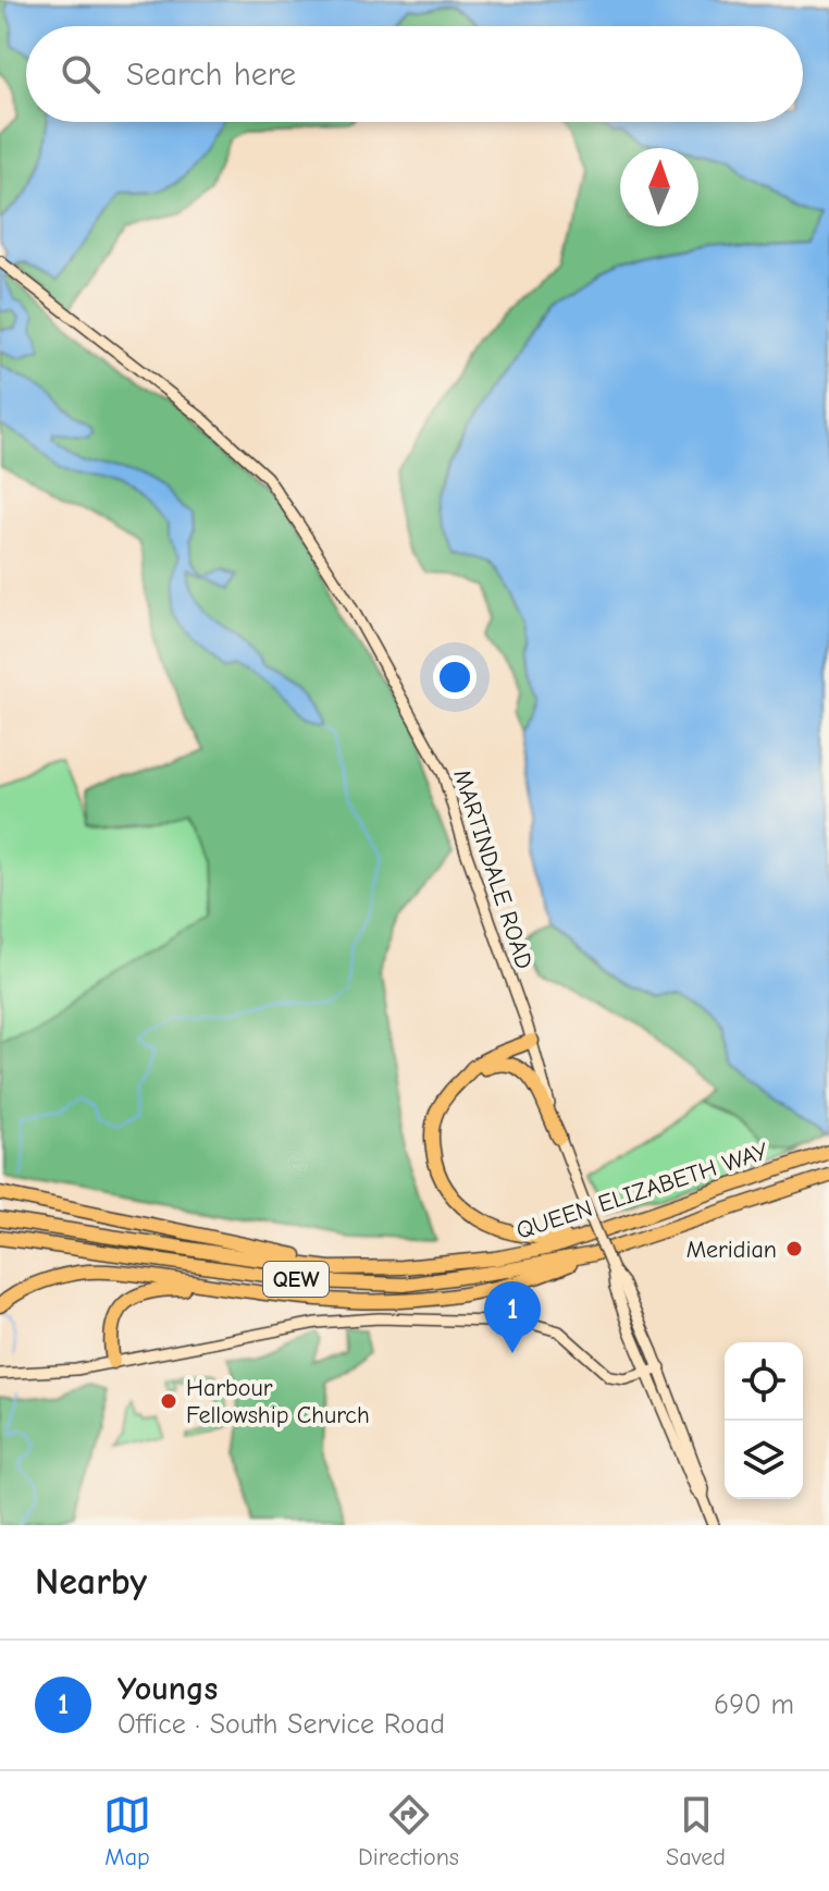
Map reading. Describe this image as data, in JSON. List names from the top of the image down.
{
  "streets": {
    "highway": ["QUEEN ELIZABETH WAY", "QEW"],
    "main road": ["MARTINDALE ROAD"]
  },
  "places": ["Meridian", "Harbour Fellowship Church"],
  "north": "top",
  "page": {
    "search": "Search here",
    "pins": "1",
    "heading": "Nearby",
    "list": [
      {
        "mark": "1",
        "name": "Youngs",
        "note": "Office · South Service Road",
        "value": "690 m"
      }
    ],
    "nav": ["Map", "Directions", "Saved"]
  }
}
